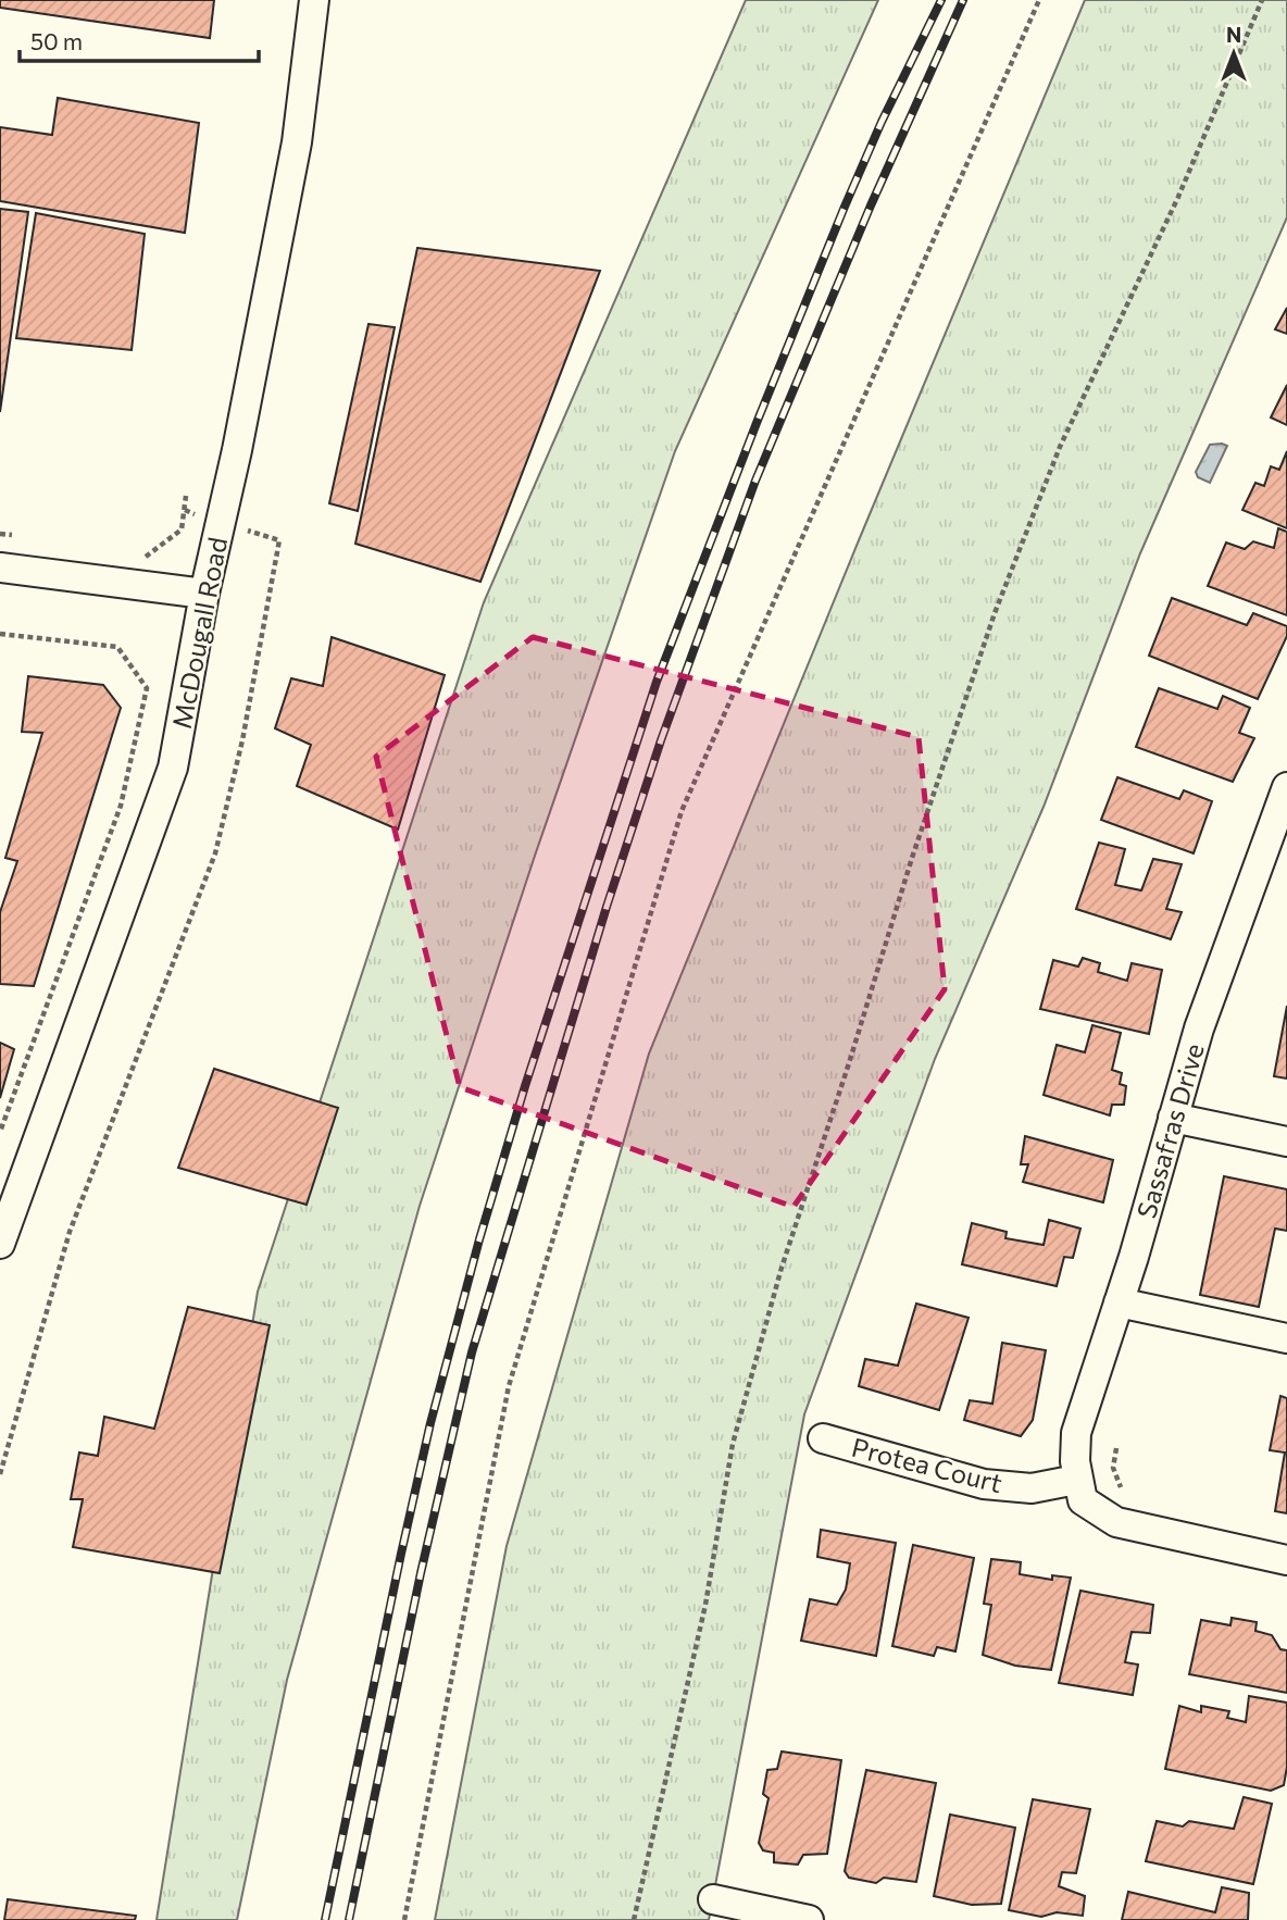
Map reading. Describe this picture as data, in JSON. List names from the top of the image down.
{
  "streets": {
    "street": ["McDougall Road", "Sassafras Drive", "Protea Court"]
  },
  "crossings": [
    ["Sassafras Drive", "Protea Court"]
  ],
  "scale_bar": "50 m",
  "north": "top"
}
